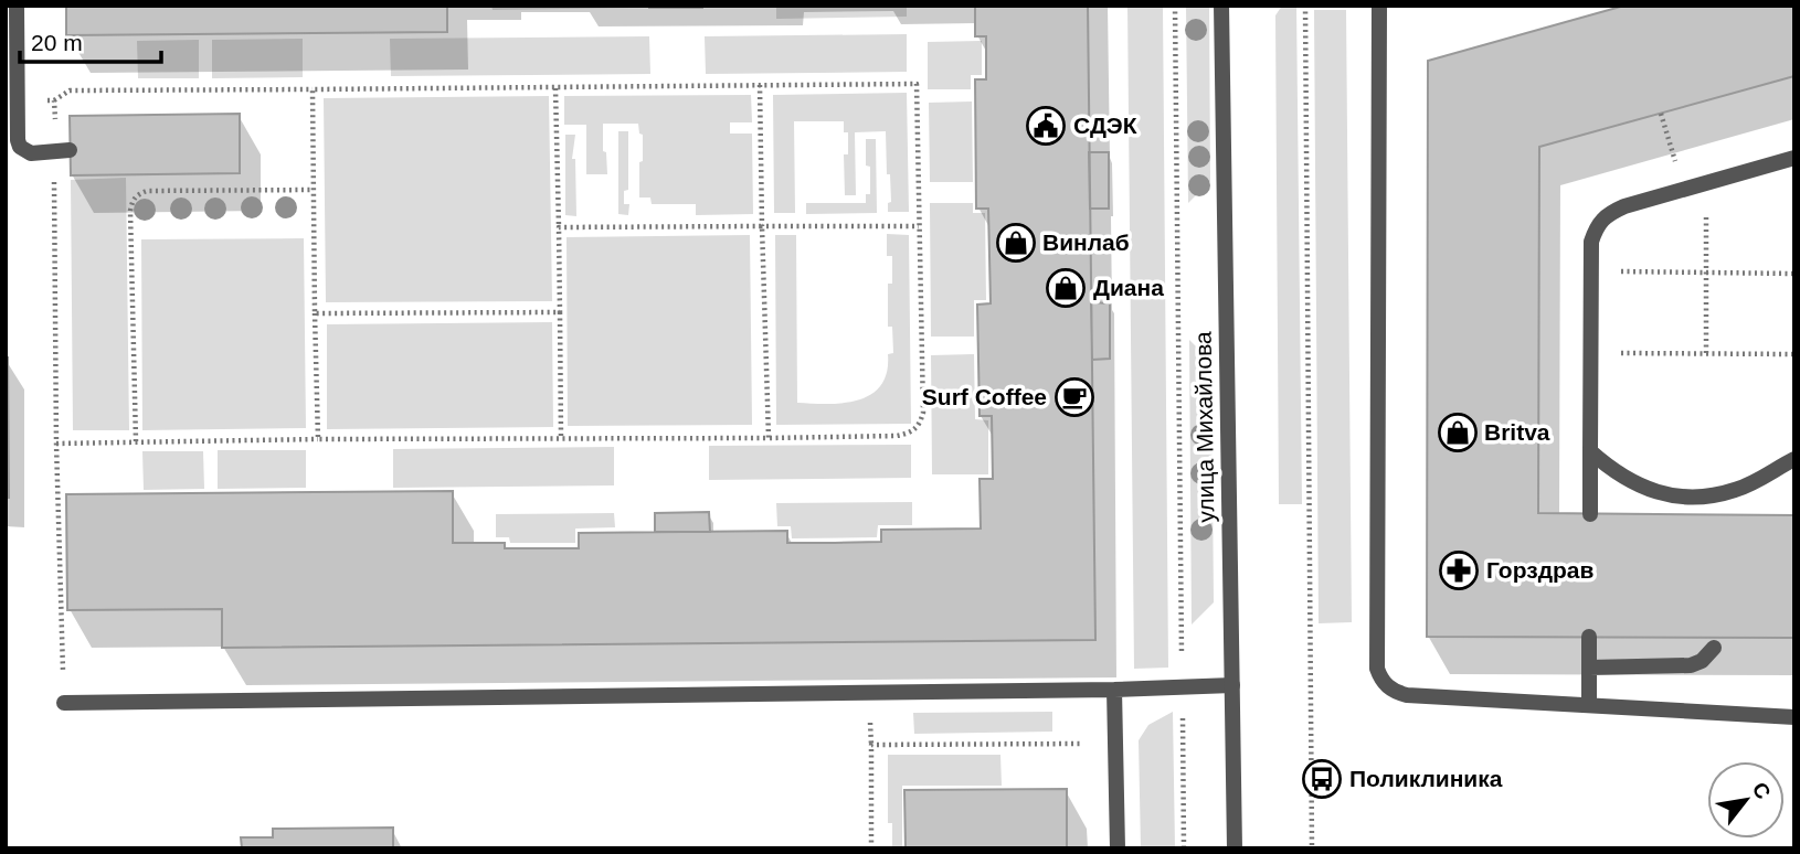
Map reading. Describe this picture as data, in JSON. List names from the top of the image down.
{
  "streets": {
    "street": ["улица Михайлова"]
  },
  "places": {
    "public building": ["СДЭК"],
    "shop": ["Винлаб", "Диана", "Britva"],
    "cafe": ["Surf Coffee"],
    "pharmacy": ["Горздрав"],
    "bus stop": ["Поликлиника"]
  },
  "scale_bar": "20 m",
  "north": "top right"
}
